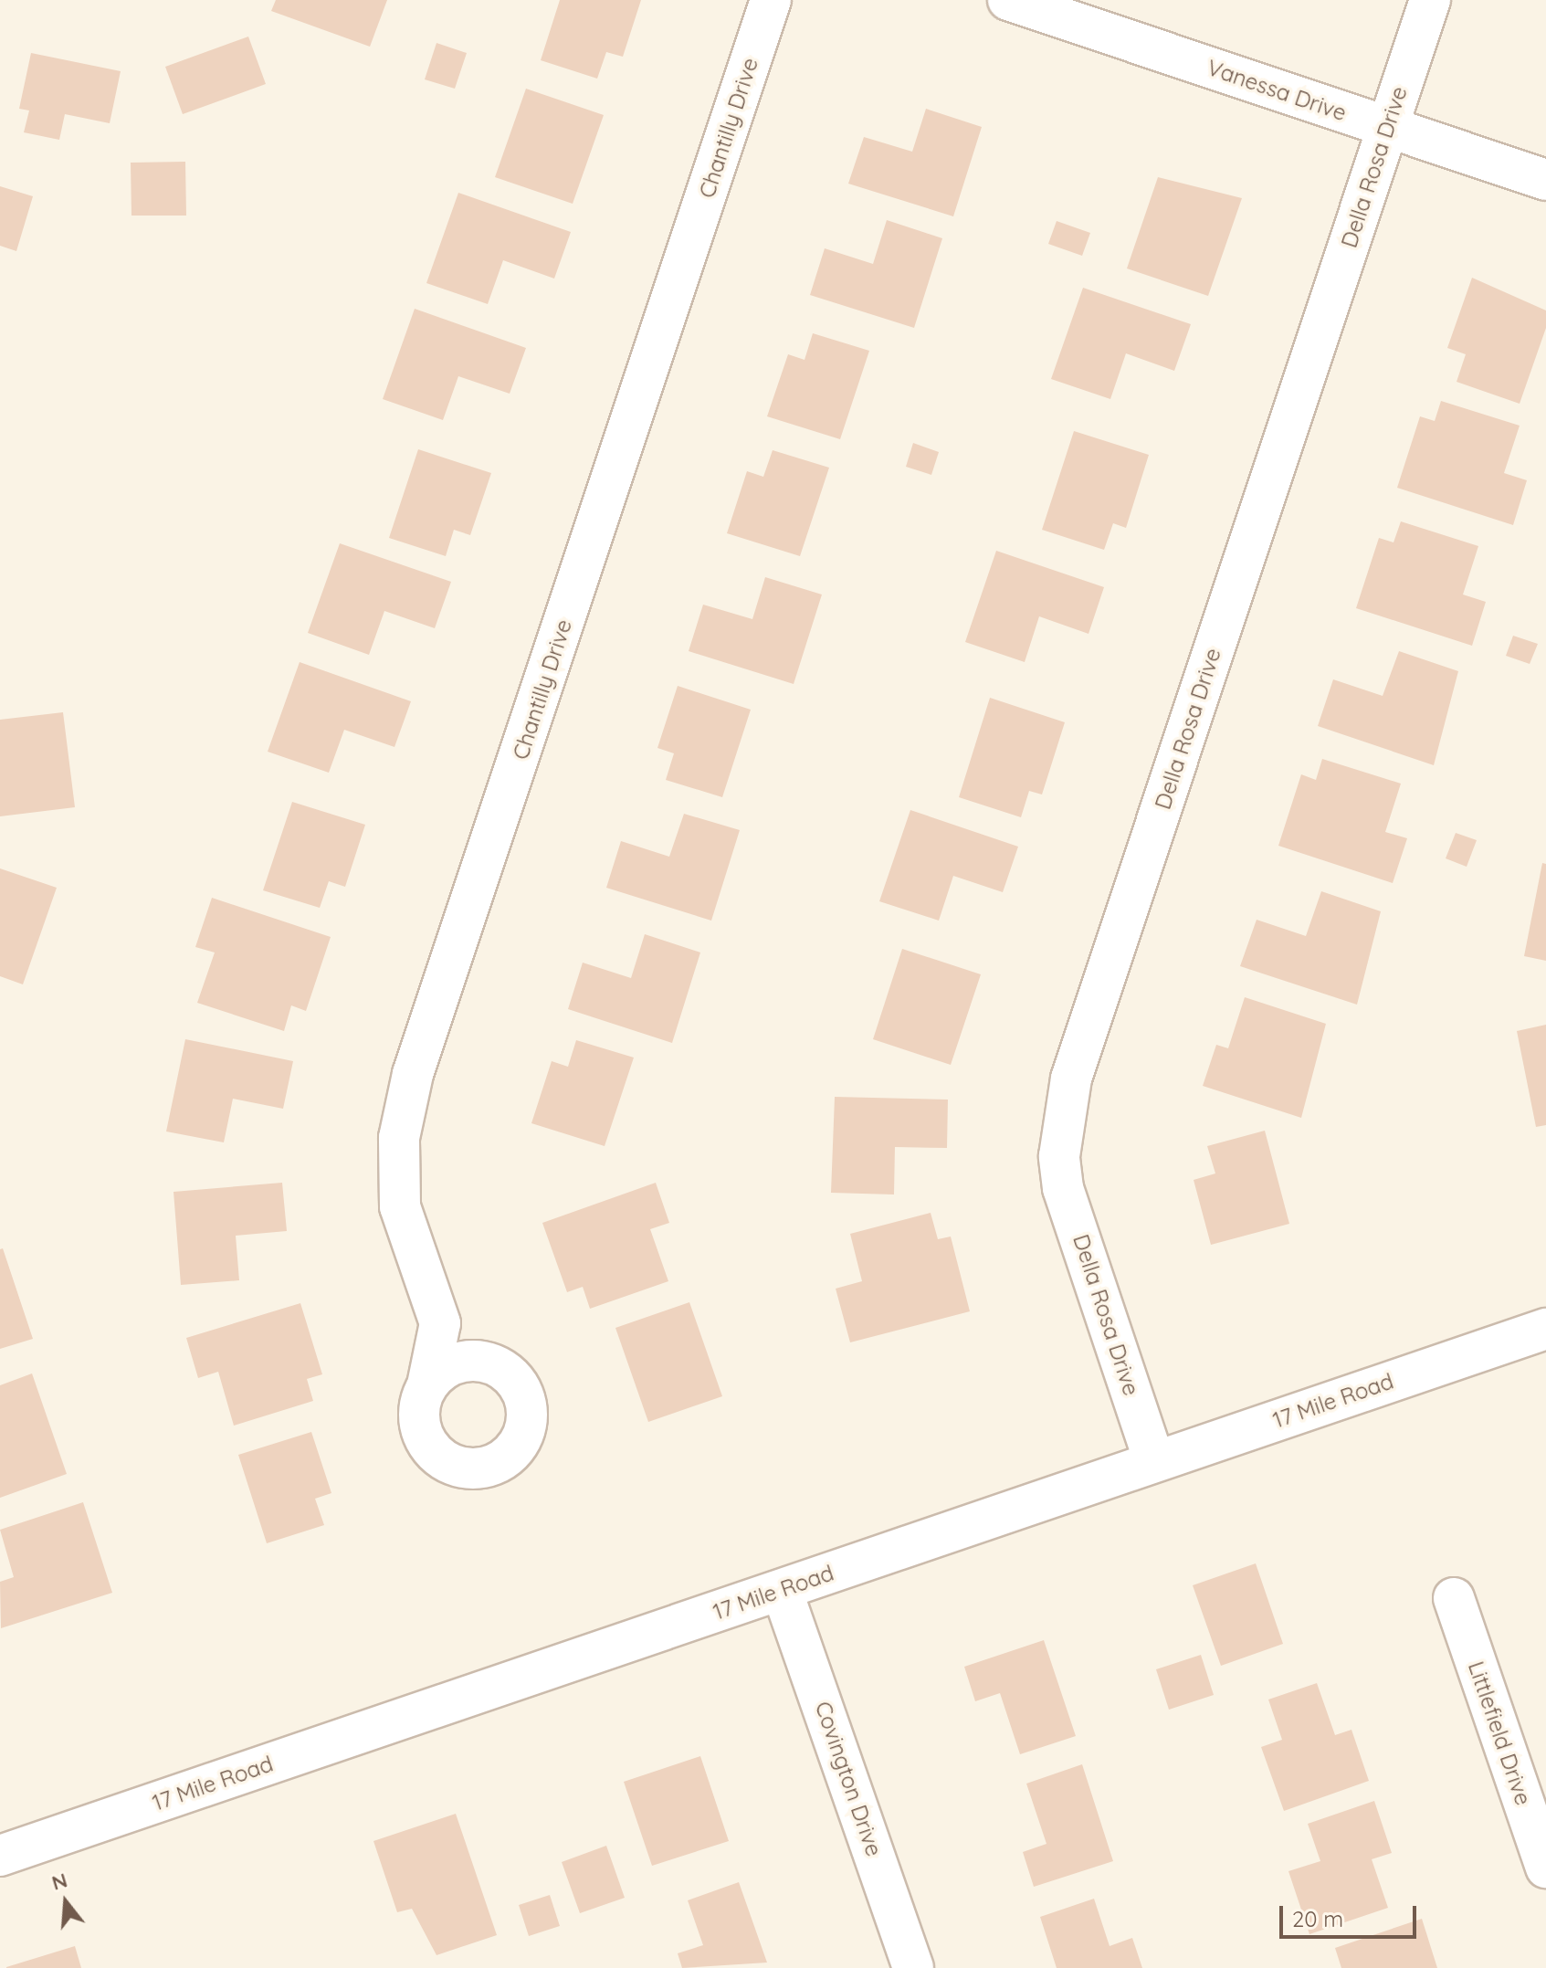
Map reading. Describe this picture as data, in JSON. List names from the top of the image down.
{
  "streets": {
    "street": [
      "Vanessa Drive",
      "Chantilly Drive",
      "Della Rosa Drive",
      "17 Mile Road",
      "Littlefield Drive",
      "Covington Drive"
    ]
  },
  "crossings": [
    ["Vanessa Drive", "Della Rosa Drive"],
    ["Della Rosa Drive", "17 Mile Road"],
    ["17 Mile Road", "Covington Drive"]
  ],
  "scale_bar": "20 m",
  "north": "top"
}
